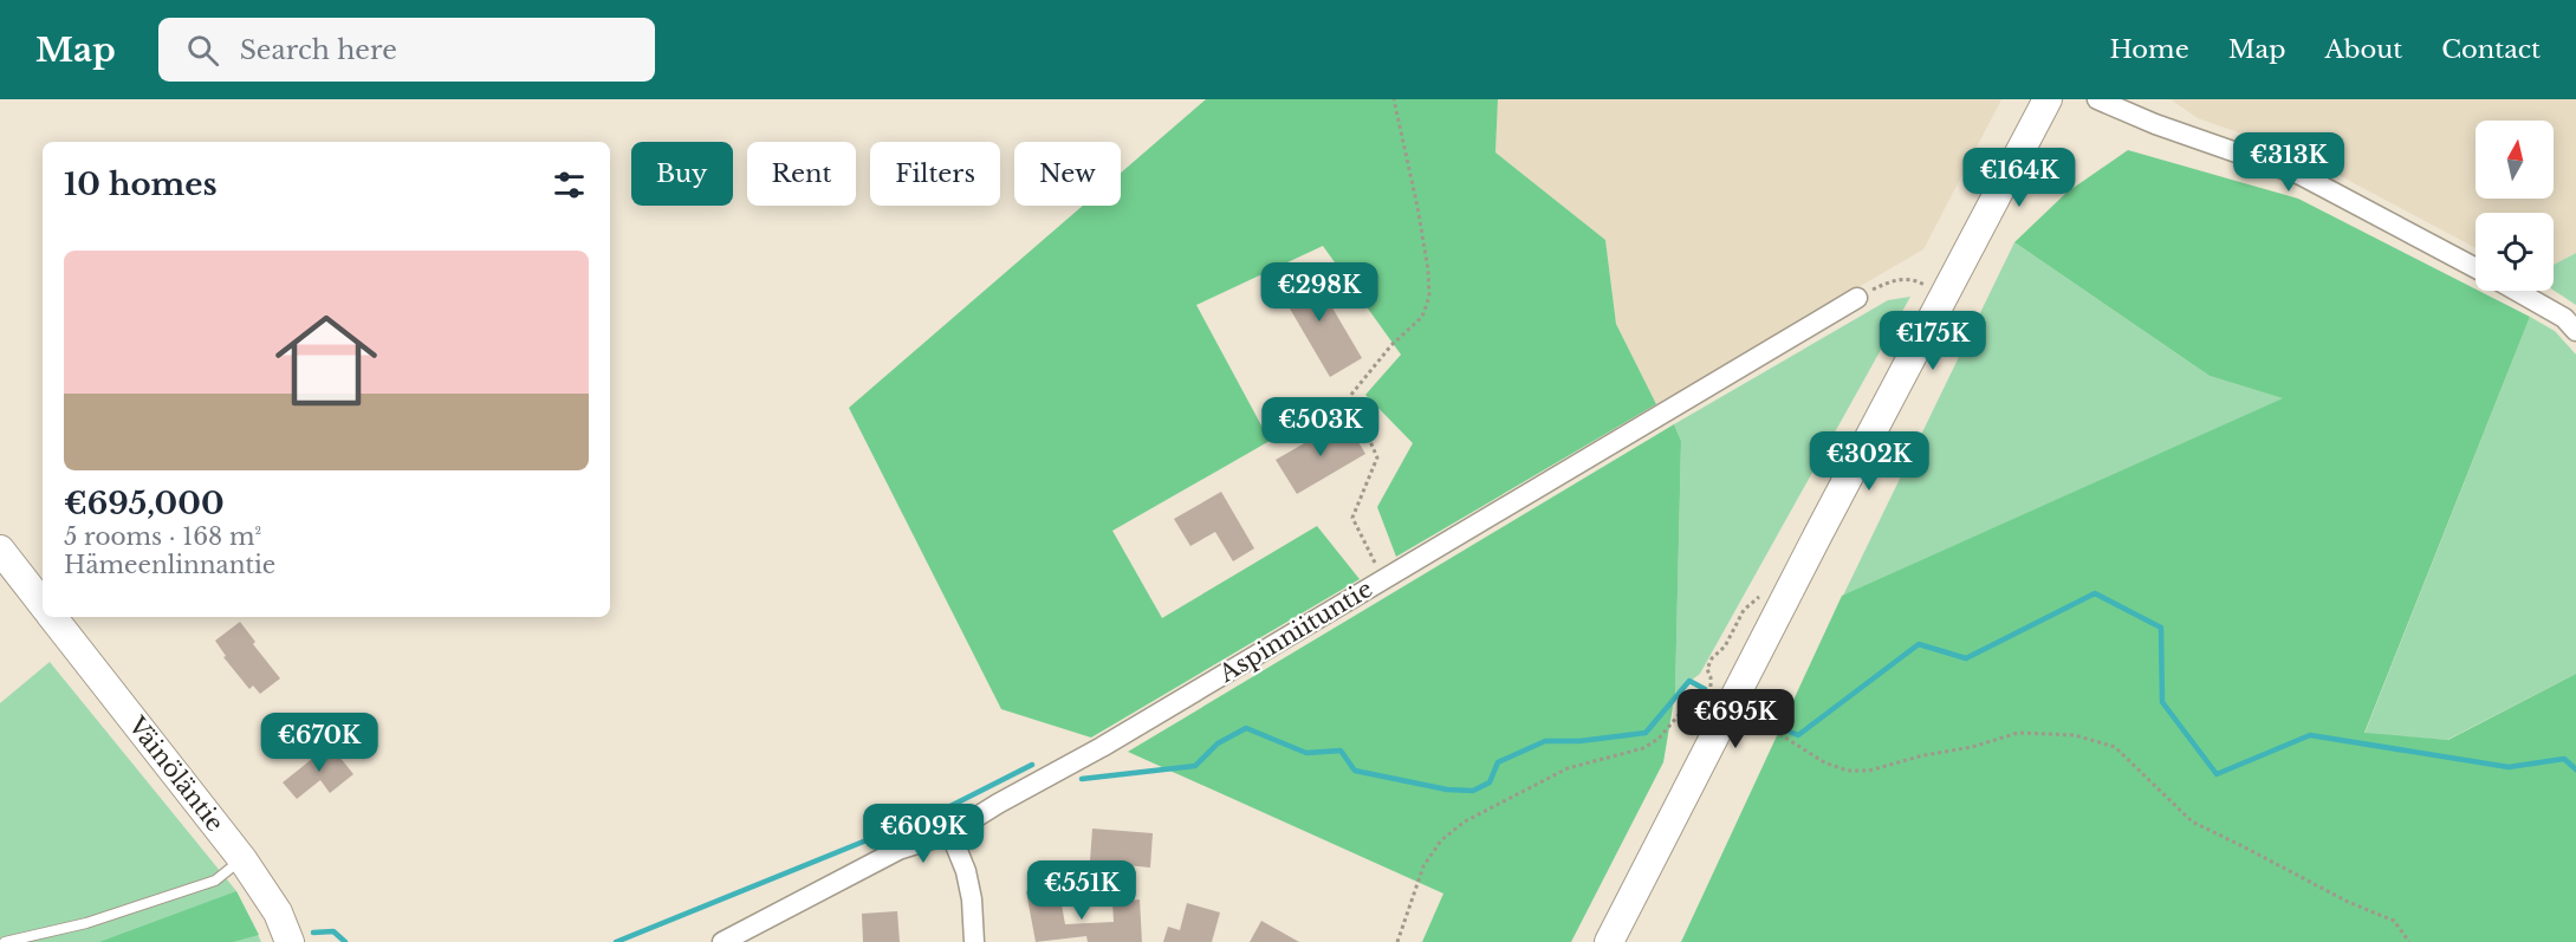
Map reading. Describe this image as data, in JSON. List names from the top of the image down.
{
  "streets": {
    "main road": ["Väinöläntie"],
    "street": ["Aspinniituntie"]
  },
  "north": "top",
  "page": {
    "header": "Map",
    "search": "Search here",
    "nav": [
      "Home",
      "Map",
      "About",
      "Contact"
    ],
    "price": [
      "€313K",
      "€164K",
      "€298K",
      "€175K",
      "€503K",
      "€302K",
      "€695K",
      "€670K",
      "€609K",
      "€551K"
    ],
    "chip": [
      "Buy",
      "Rent",
      "Filters",
      "New"
    ],
    "heading": "10 homes",
    "list": [
      {
        "name": "€695,000",
        "note": "5 rooms · 168 m² · Hämeenlinnantie"
      }
    ]
  }
}
